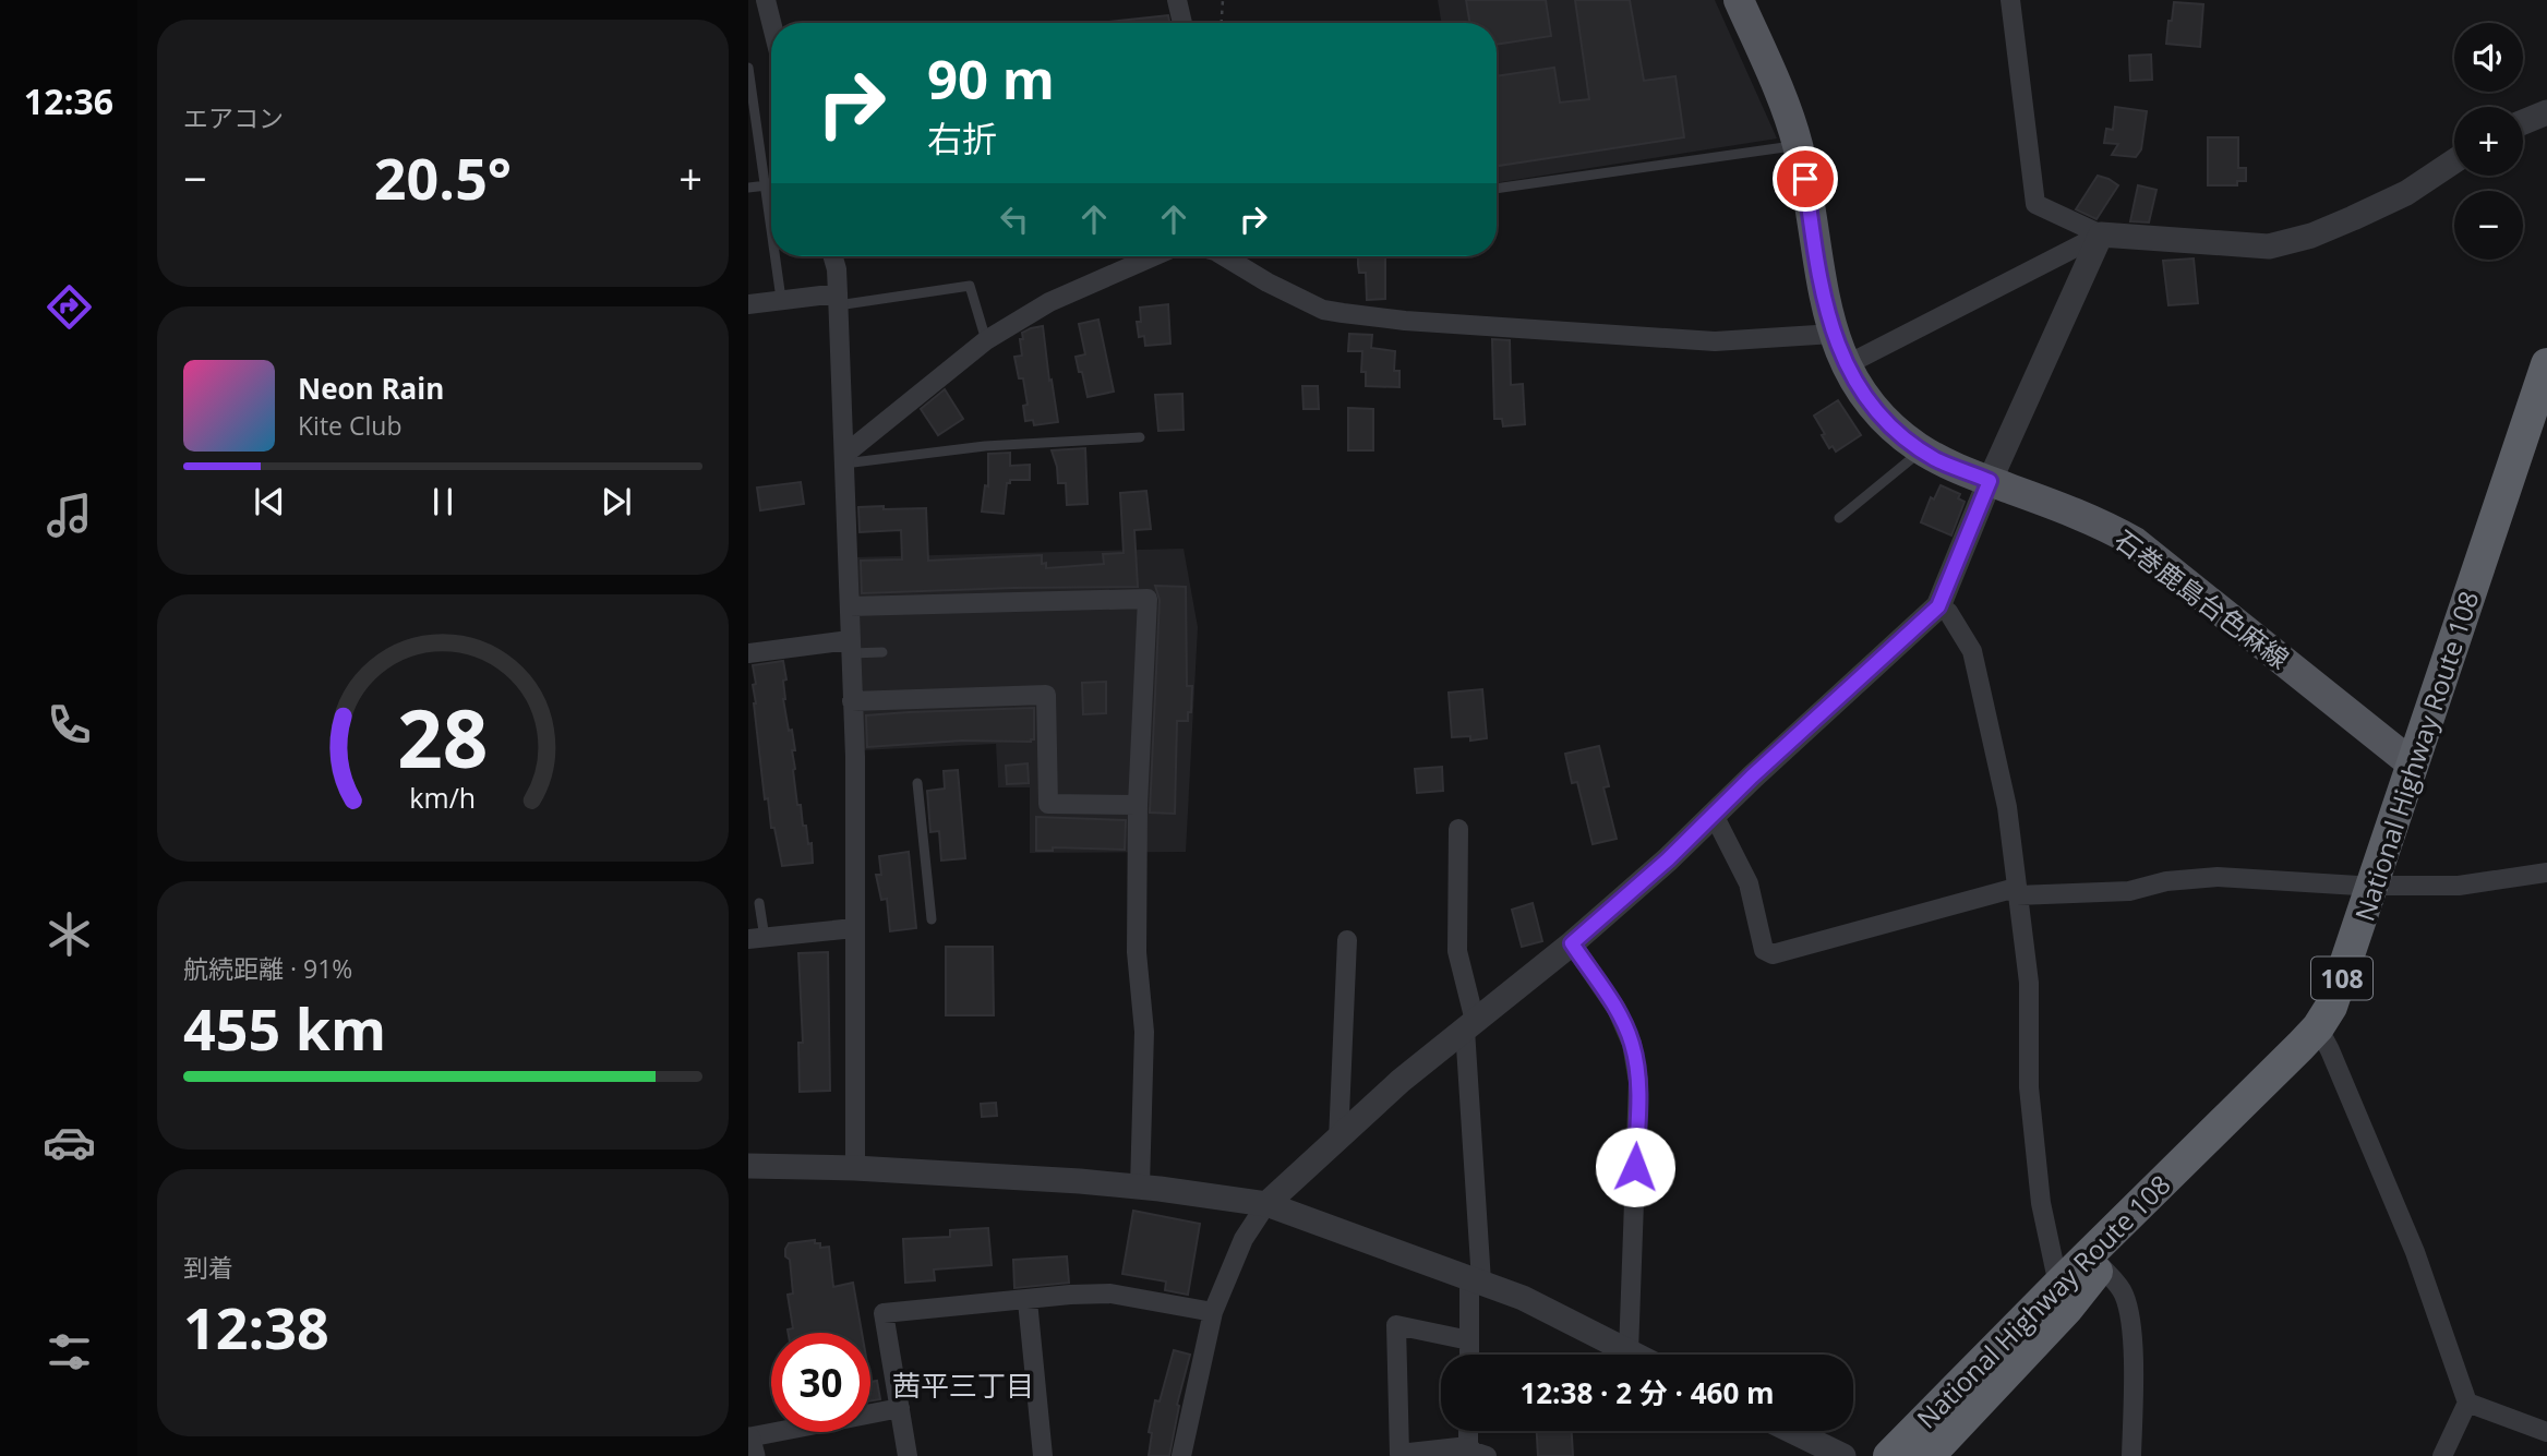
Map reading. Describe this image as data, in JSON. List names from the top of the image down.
{
  "streets": {
    "highway": ["National Highway Route 108", "108"],
    "main road": ["石巻鹿島台色麻線"]
  },
  "crossings": [
    ["石巻鹿島台色麻線", "National Highway Route 108"]
  ],
  "districts": ["茜平三丁目"],
  "page": {
    "tabs": "12:36",
    "tile": [
      "エアコン",
      ["航続距離 · 91%", "455 km"],
      ["到着", "12:38"]
    ],
    "map_buttons": ["+", "−"],
    "turn": ["90 m", "右折"],
    "heat": ["−", "20.5°", "+"],
    "song": ["Neon Rain", "Kite Club"],
    "limit": "30",
    "trip": "12:38 · 2 分 · 460 m",
    "gauge": ["28", "km/h"]
  }
}
